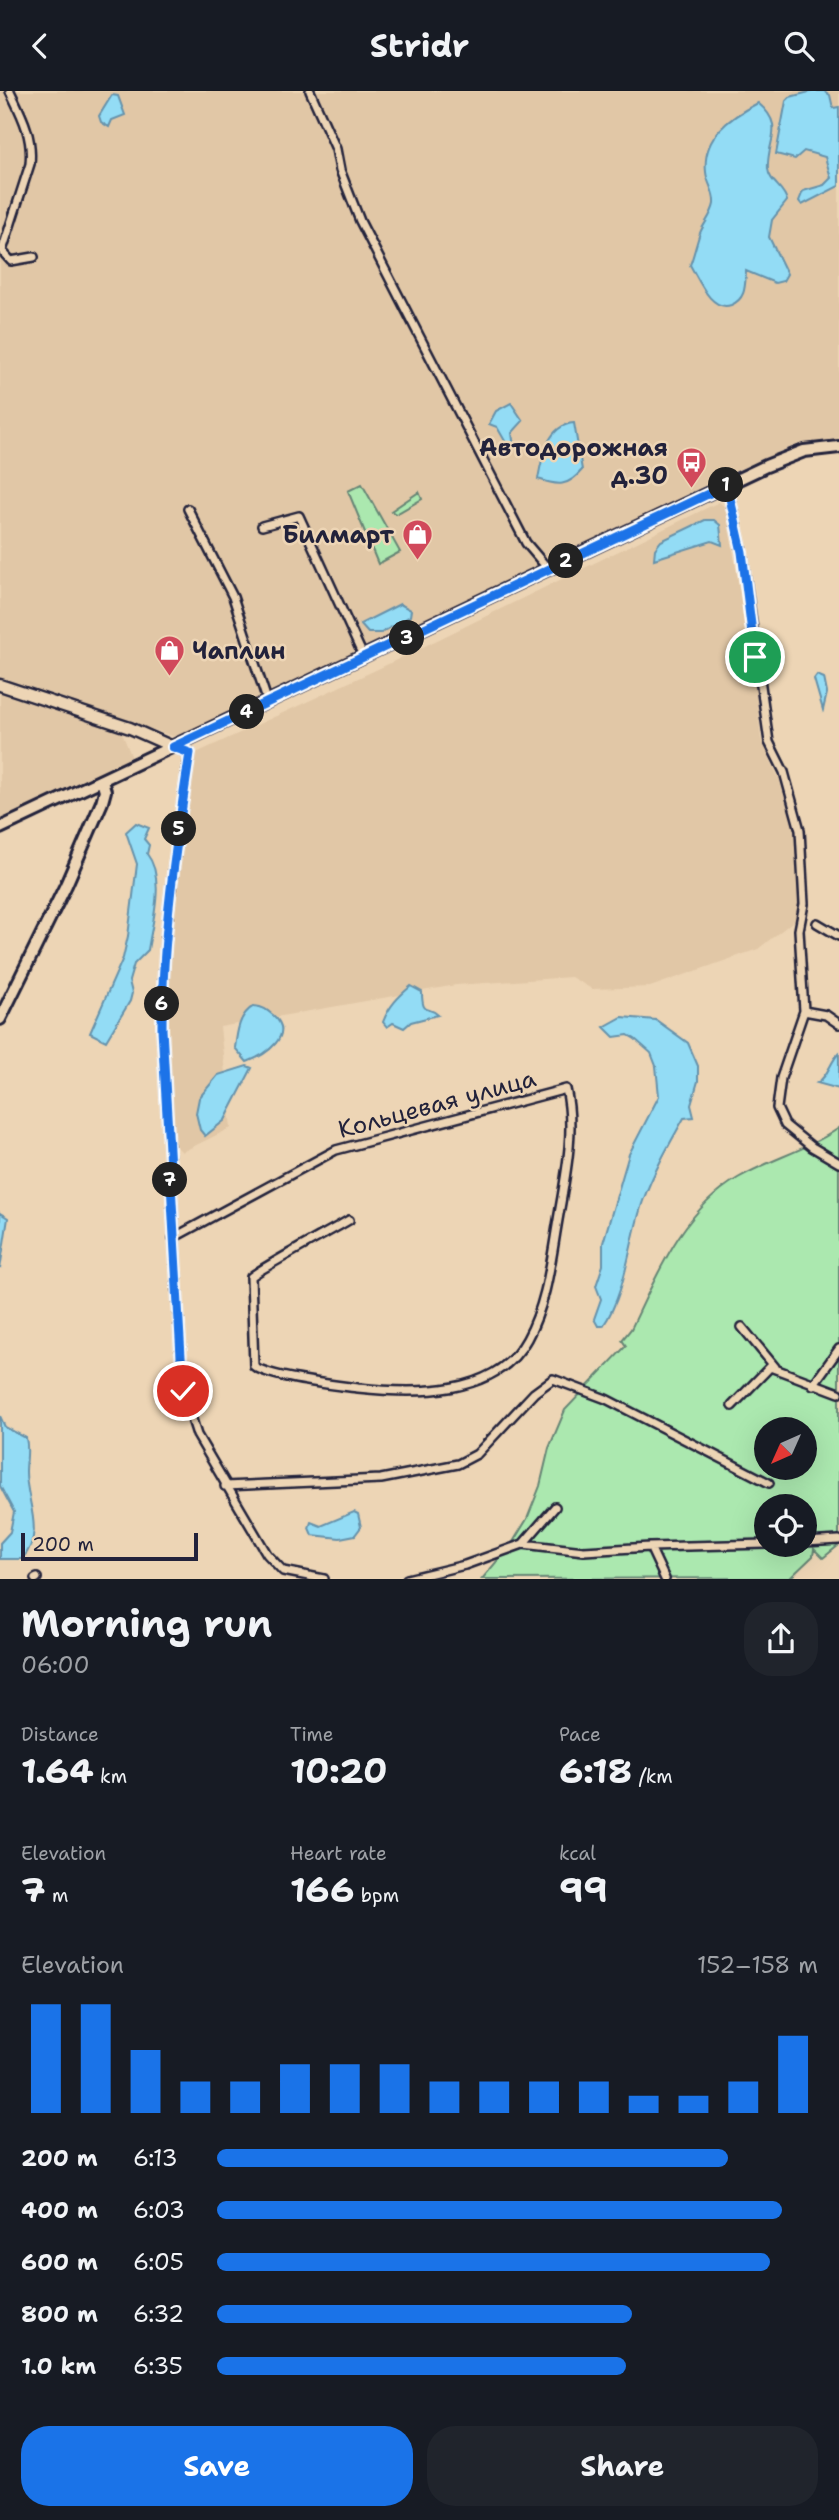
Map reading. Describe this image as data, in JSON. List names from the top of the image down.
{
  "streets": {
    "street": ["Кольцевая улица"]
  },
  "places": {
    "bus stop": ["Автодорожная д.30"],
    "shop": ["Билмарт", "Чаплин"]
  },
  "scale_bar": "200 m",
  "north": "bottom left",
  "page": {
    "header": "Stridr",
    "pins": [
      "1",
      "2",
      "3",
      "4",
      "5",
      "6",
      "7"
    ],
    "scale": "200 m",
    "heading": ["Morning run", "06:00"],
    "stats": [
      ["Distance", "1.64 km"],
      ["Time", "10:20"],
      ["Pace", "6:18 /km"],
      ["Elevation", "7 m"],
      ["Heart rate", "166 bpm"],
      ["kcal", "99"]
    ],
    "chart": ["Elevation", "152–158 m"],
    "list": [
      {
        "name": "200 m",
        "note": "6:13"
      },
      {
        "name": "400 m",
        "note": "6:03"
      },
      {
        "name": "600 m",
        "note": "6:05"
      },
      {
        "name": "800 m",
        "note": "6:32"
      },
      {
        "name": "1.0 km",
        "note": "6:35"
      }
    ],
    "buttons": ["Save", "Share"]
  }
}
